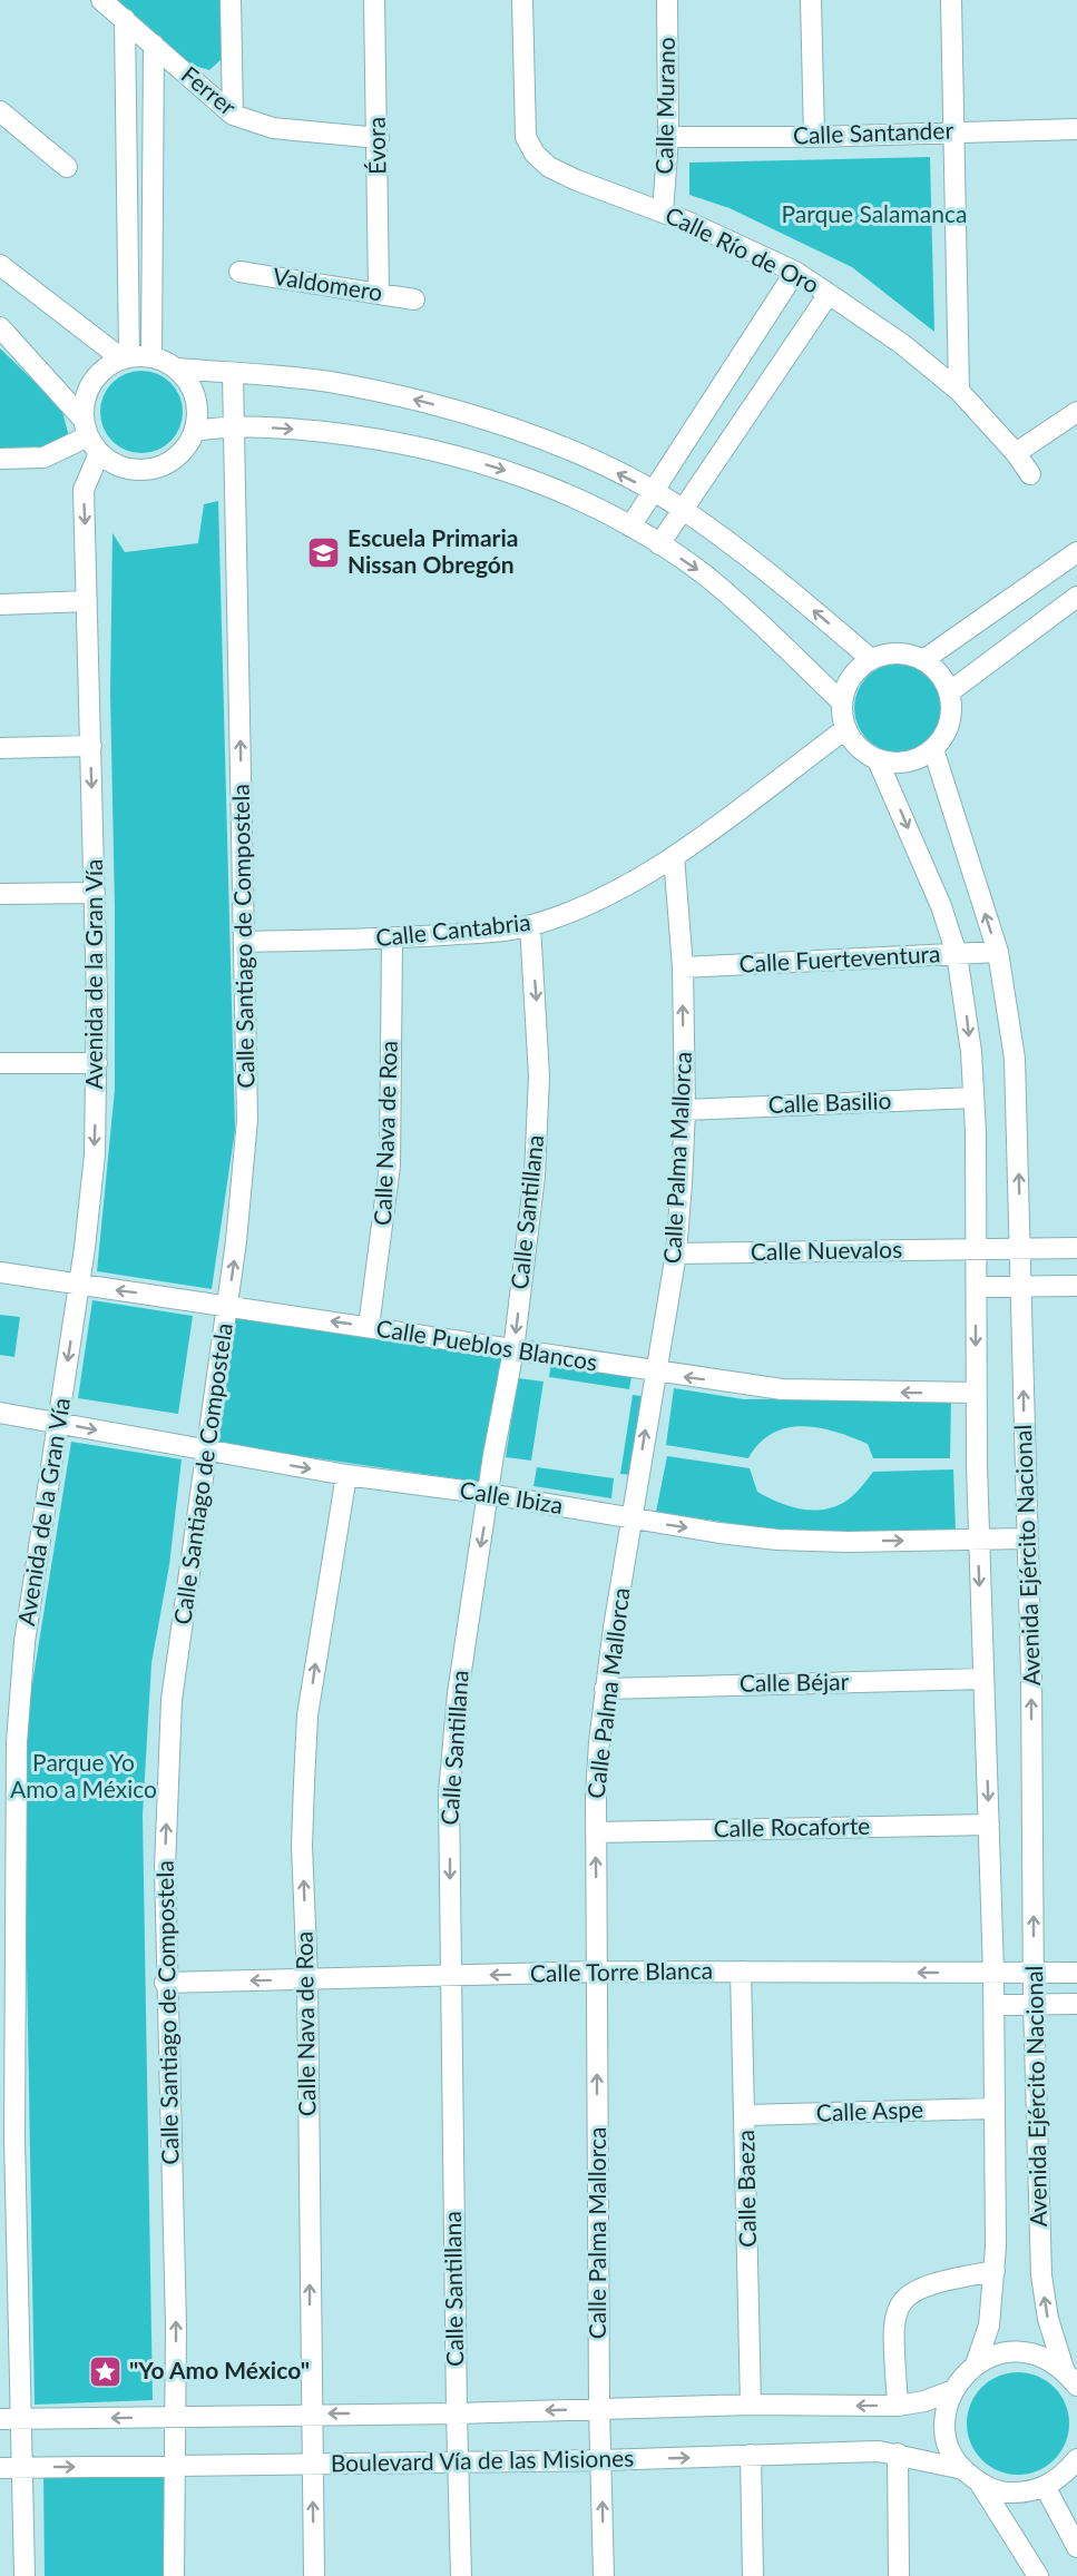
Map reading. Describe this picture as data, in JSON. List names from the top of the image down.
{
  "streets": {
    "street": [
      "Ferrer",
      "Calle Murano",
      "Calle Santander",
      "Évora",
      "Calle Río de Oro",
      "Valdomero",
      "Calle Cantabria",
      "Calle Santiago de Compostela",
      "Calle Fuerteventura",
      "Avenida de la Gran Vía",
      "Calle Basilio",
      "Calle Nava de Roa",
      "Calle Palma Mallorca",
      "Calle Santillana",
      "Calle Nuevalos",
      "Calle Pueblos Blancos",
      "Calle Ibiza",
      "Avenida Ejército Nacional",
      "Calle Béjar",
      "Calle Rocaforte",
      "Calle Torre Blanca",
      "Calle Aspe",
      "Calle Baeza",
      "Boulevard Vía de las Misiones"
    ]
  },
  "crossings": [
    ["Ferrer", "Évora"],
    ["Calle Murano", "Calle Santander"],
    ["Calle Murano", "Calle Río de Oro"],
    ["Évora", "Valdomero"],
    ["Calle Cantabria", "Calle Santiago de Compostela"],
    ["Calle Cantabria", "Calle Nava de Roa"],
    ["Calle Cantabria", "Calle Palma Mallorca"],
    ["Calle Cantabria", "Calle Santillana"],
    ["Calle Cantabria", "Avenida Ejército Nacional"],
    ["Calle Santiago de Compostela", "Calle Pueblos Blancos"],
    ["Calle Santiago de Compostela", "Calle Ibiza"],
    ["Calle Santiago de Compostela", "Calle Torre Blanca"],
    ["Calle Santiago de Compostela", "Boulevard Vía de las Misiones"],
    ["Calle Fuerteventura", "Calle Palma Mallorca"],
    ["Calle Fuerteventura", "Avenida Ejército Nacional"],
    ["Avenida de la Gran Vía", "Calle Pueblos Blancos"],
    ["Avenida de la Gran Vía", "Calle Ibiza"],
    ["Avenida de la Gran Vía", "Boulevard Vía de las Misiones"],
    ["Calle Basilio", "Calle Palma Mallorca"],
    ["Calle Basilio", "Avenida Ejército Nacional"],
    ["Calle Nava de Roa", "Calle Pueblos Blancos"],
    ["Calle Nava de Roa", "Calle Ibiza"],
    ["Calle Nava de Roa", "Calle Torre Blanca"],
    ["Calle Nava de Roa", "Boulevard Vía de las Misiones"],
    ["Calle Palma Mallorca", "Calle Nuevalos"],
    ["Calle Palma Mallorca", "Calle Pueblos Blancos"],
    ["Calle Palma Mallorca", "Calle Ibiza"],
    ["Calle Palma Mallorca", "Calle Béjar"],
    ["Calle Palma Mallorca", "Calle Rocaforte"],
    ["Calle Palma Mallorca", "Calle Torre Blanca"],
    ["Calle Palma Mallorca", "Boulevard Vía de las Misiones"],
    ["Calle Santillana", "Calle Pueblos Blancos"],
    ["Calle Santillana", "Calle Ibiza"],
    ["Calle Santillana", "Calle Torre Blanca"],
    ["Calle Santillana", "Boulevard Vía de las Misiones"],
    ["Calle Nuevalos", "Avenida Ejército Nacional"],
    ["Calle Pueblos Blancos", "Avenida Ejército Nacional"],
    ["Calle Ibiza", "Avenida Ejército Nacional"],
    ["Avenida Ejército Nacional", "Calle Béjar"],
    ["Avenida Ejército Nacional", "Calle Rocaforte"],
    ["Avenida Ejército Nacional", "Calle Torre Blanca"],
    ["Avenida Ejército Nacional", "Calle Aspe"],
    ["Calle Torre Blanca", "Calle Baeza"],
    ["Calle Aspe", "Calle Baeza"],
    ["Calle Baeza", "Boulevard Vía de las Misiones"]
  ],
  "one_way": [
    "Calle Santiago de Compostela",
    "Calle Nava de Roa",
    "Calle Palma Mallorca",
    "Calle Santillana",
    "Calle Pueblos Blancos",
    "Calle Ibiza",
    "Calle Torre Blanca"
  ],
  "parks": ["Parque Salamanca", "Parque Yo Amo a México"],
  "places": {
    "school or university": ["Escuela Primaria Nissan Obregón"],
    "place": ["\"Yo Amo México\""]
  }
}
